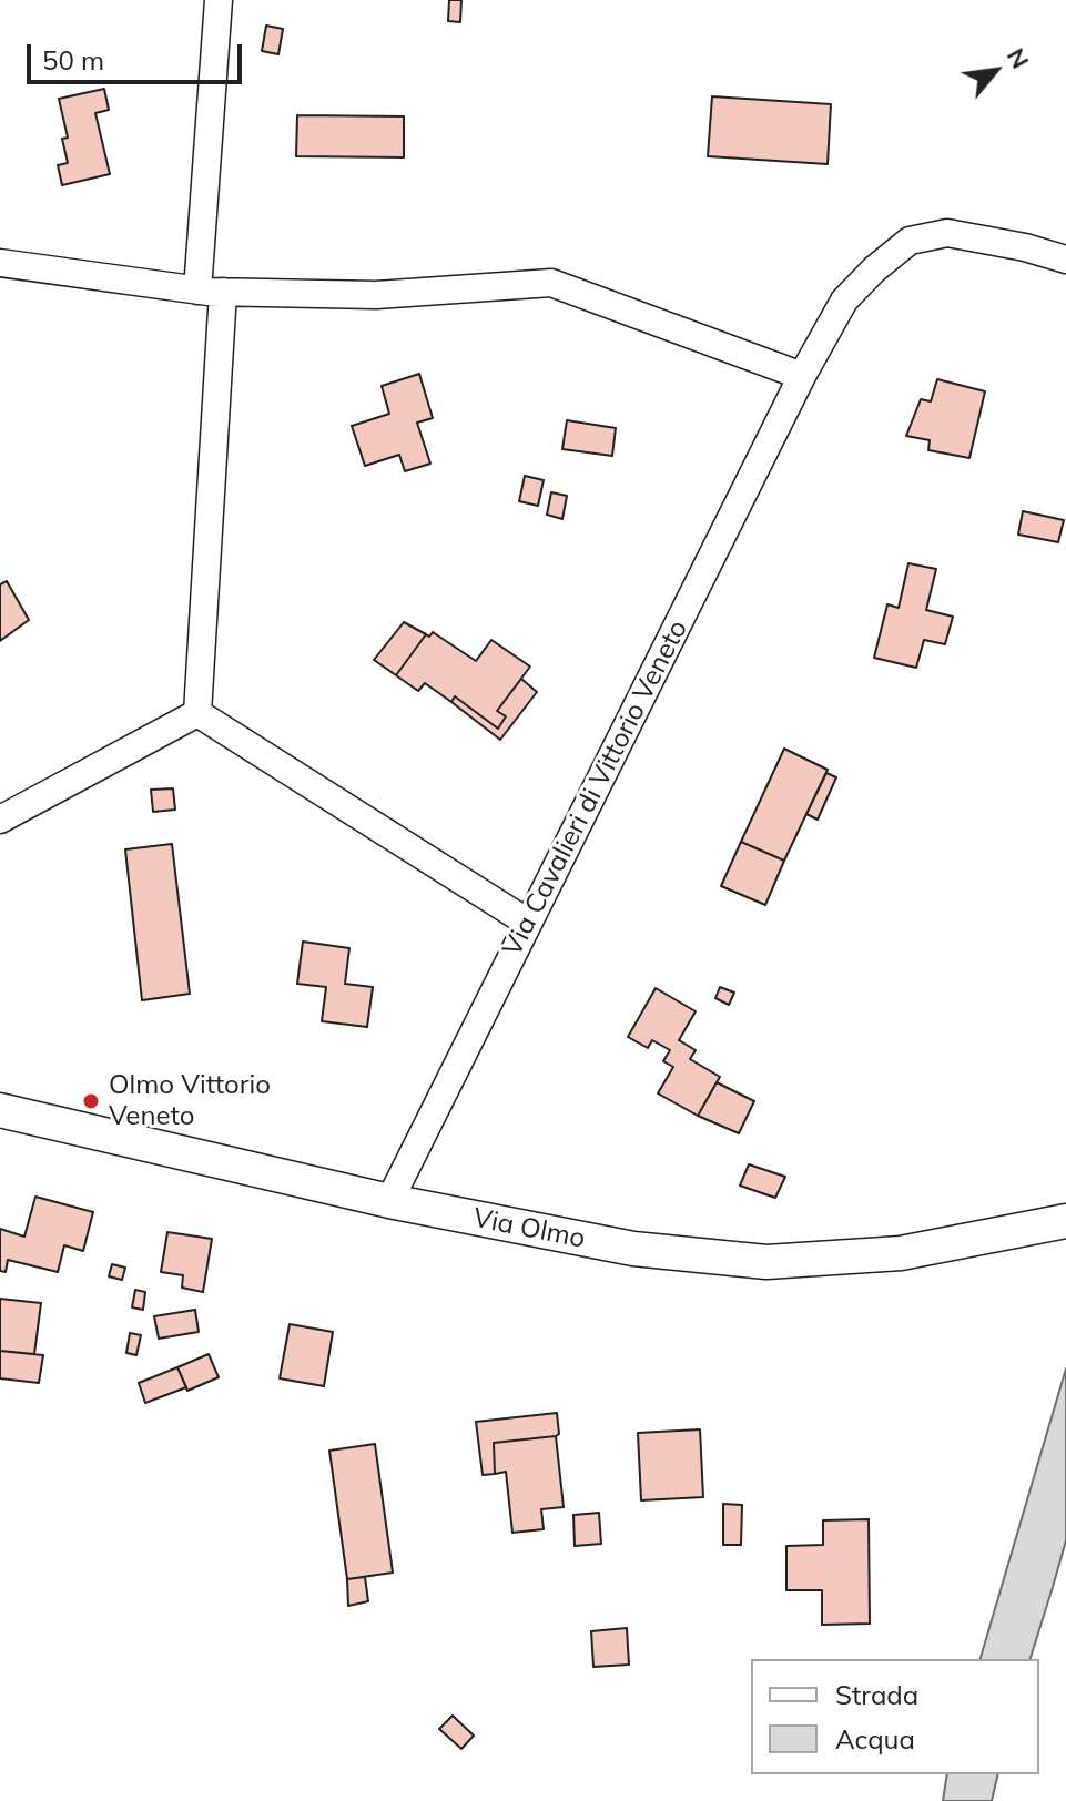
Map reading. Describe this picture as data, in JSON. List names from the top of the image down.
{
  "streets": {
    "street": ["Via Cavalieri di Vittorio Veneto", "Via Olmo"]
  },
  "crossings": [
    ["Via Cavalieri di Vittorio Veneto", "Via Olmo"]
  ],
  "places": ["Olmo Vittorio Veneto"],
  "legend": ["Strada", "Acqua"],
  "scale_bar": "50 m",
  "north": "top right"
}
